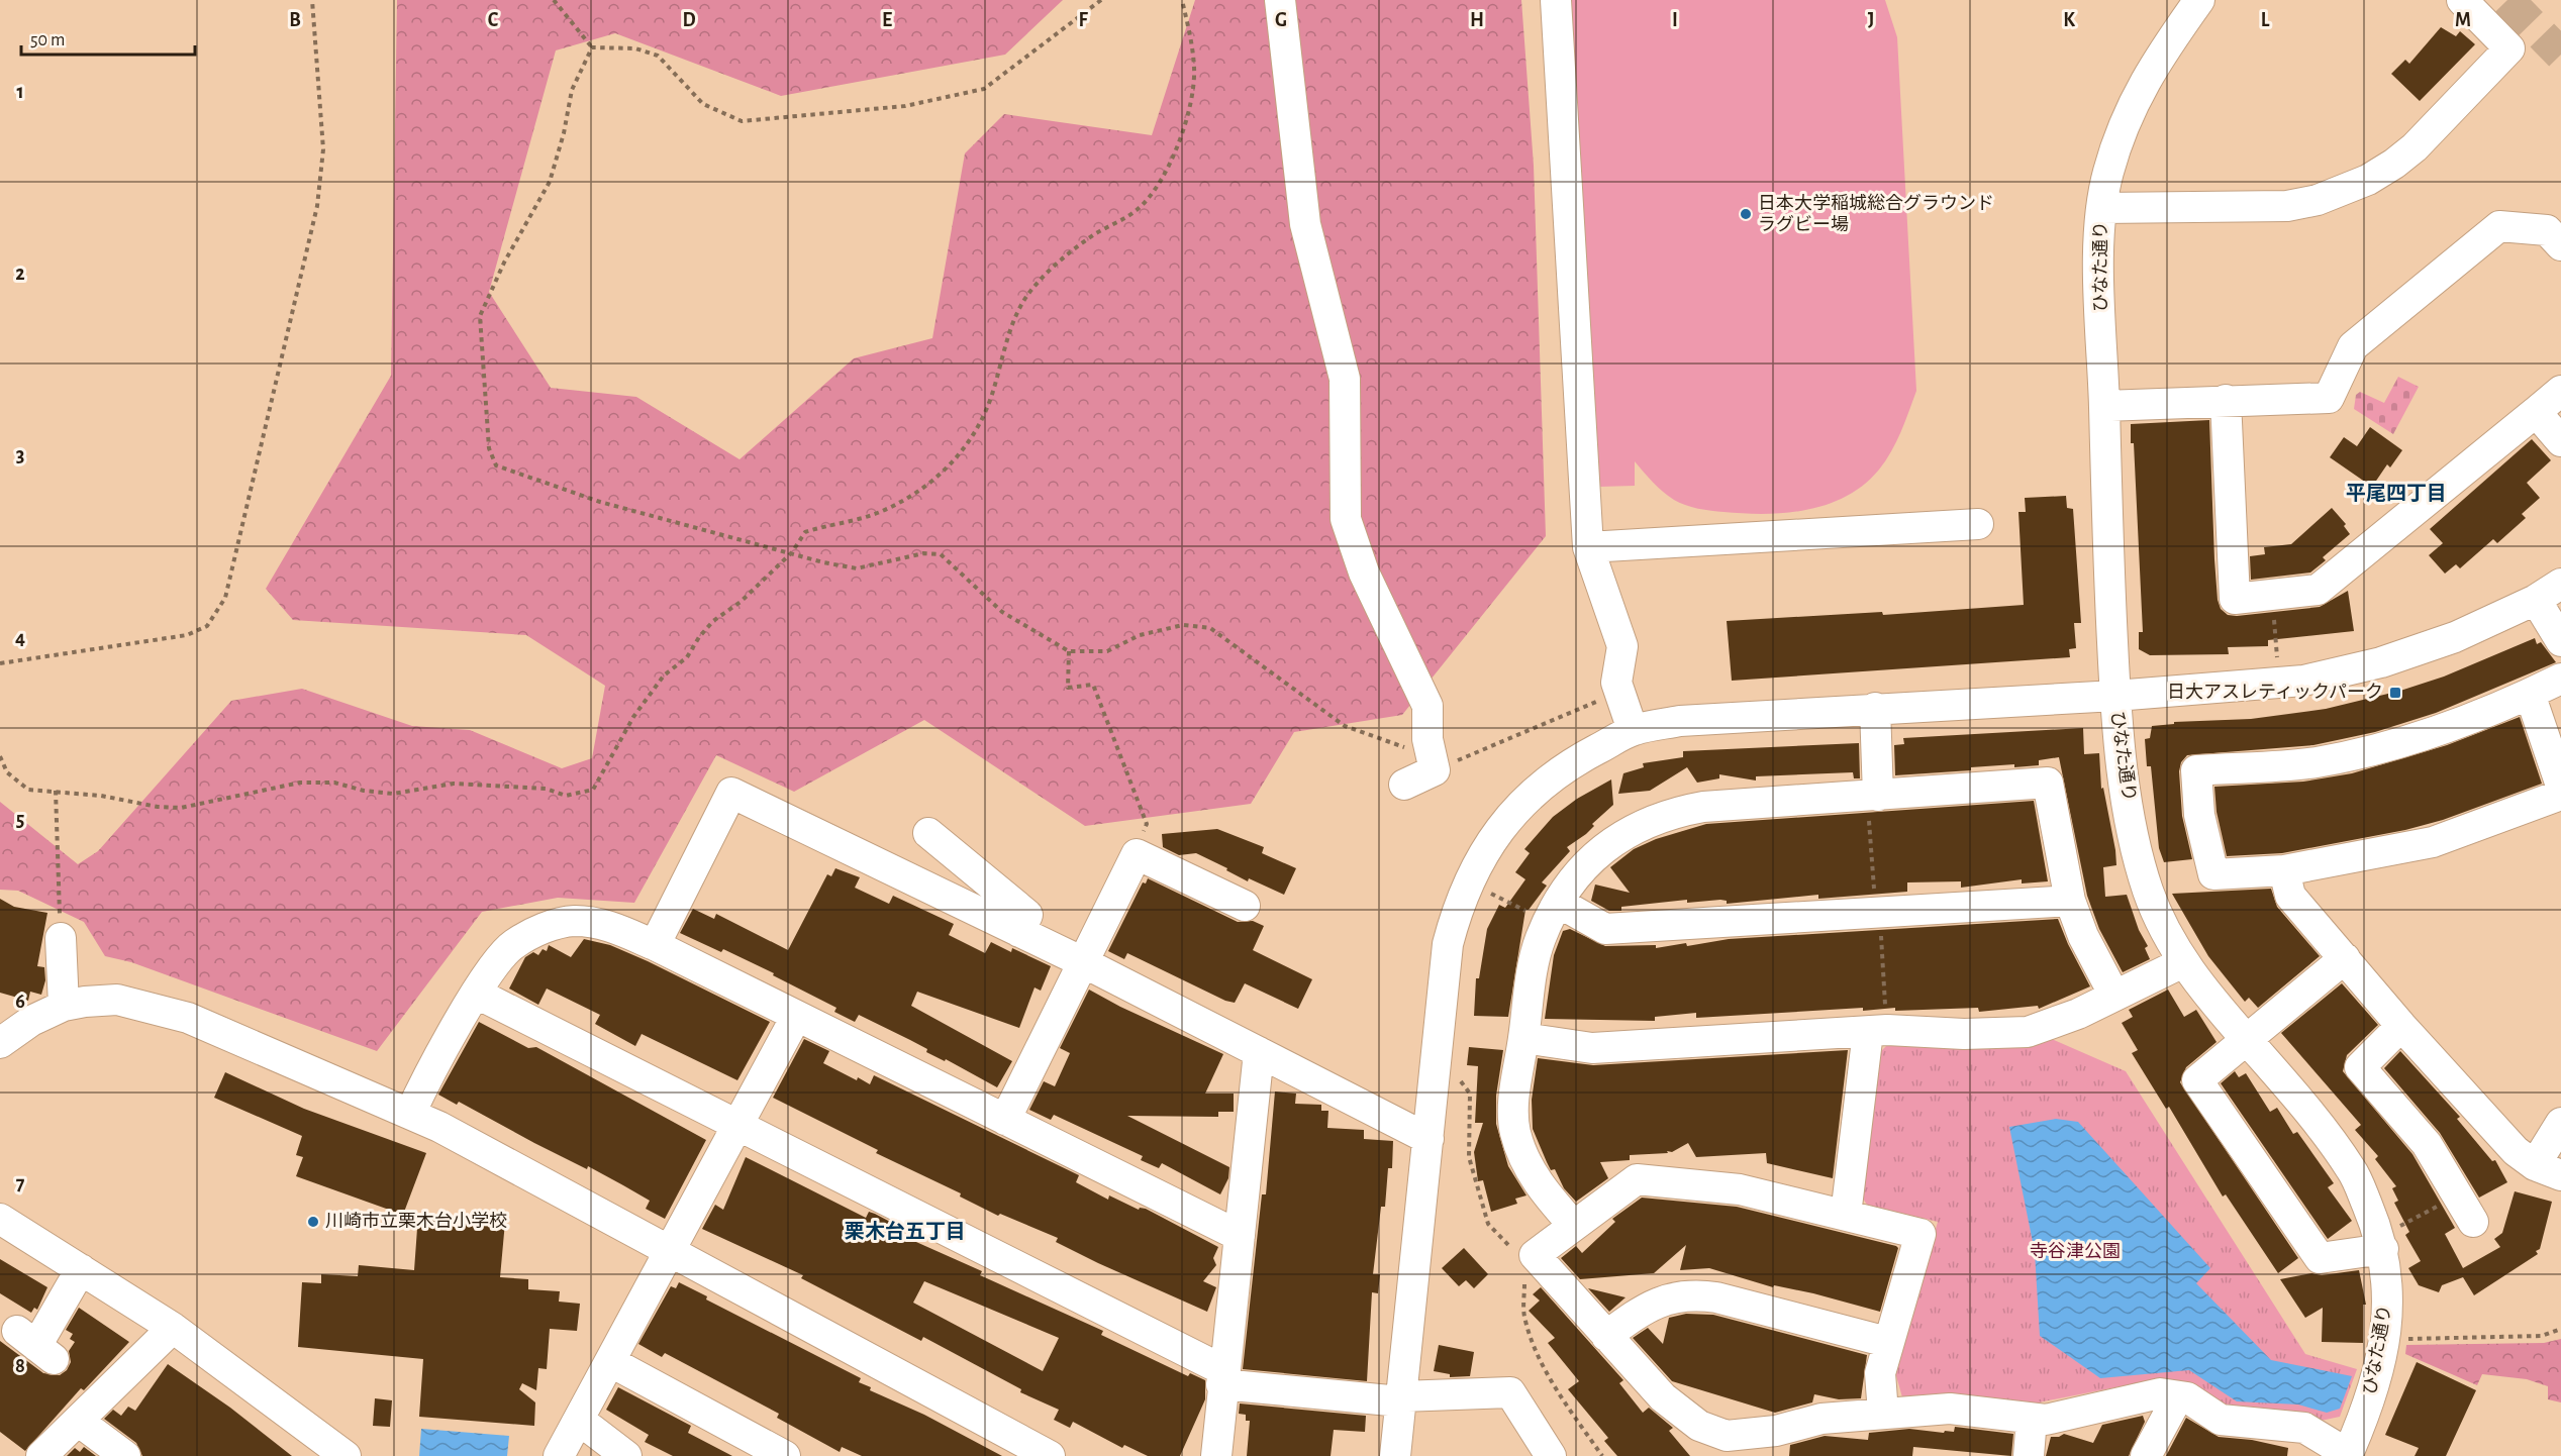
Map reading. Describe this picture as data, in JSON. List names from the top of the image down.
{
  "streets": {
    "street": ["ひなた通り"]
  },
  "districts": ["平尾四丁目", "栗木台五丁目"],
  "parks": ["寺谷津公園"],
  "places": {
    "other": ["日本大学稲城総合グラウンド ラグビー場", "川崎市立栗木台小学校"],
    "transit": ["日大アスレティックパーク"]
  },
  "scale_bar": "50 m",
  "grid": {
    "columns": [
      "B",
      "C",
      "D",
      "E",
      "F",
      "G",
      "H",
      "I",
      "J",
      "K",
      "L",
      "M"
    ],
    "rows": [
      "1",
      "2",
      "3",
      "4",
      "5",
      "6",
      "7",
      "8"
    ]
  }
}
